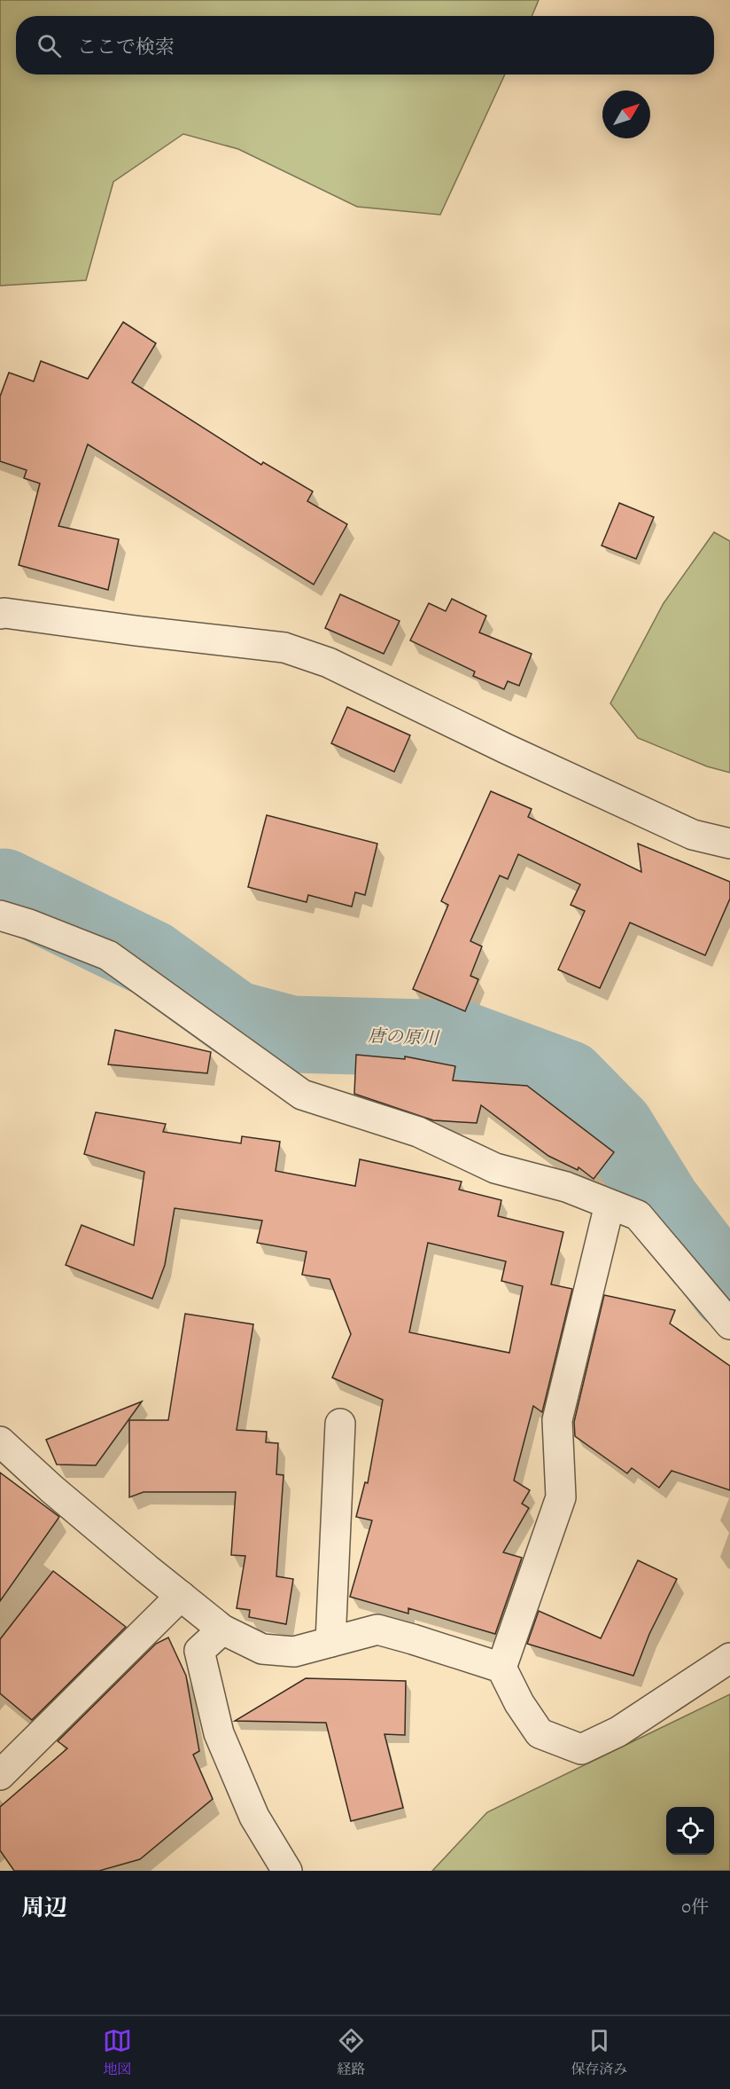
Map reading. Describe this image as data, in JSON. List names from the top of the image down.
{
  "water": ["唐の原川"],
  "north": "top right",
  "page": {
    "search": "ここで検索",
    "heading": ["周辺", "0件"],
    "nav": ["地図", "経路", "保存済み"]
  }
}
